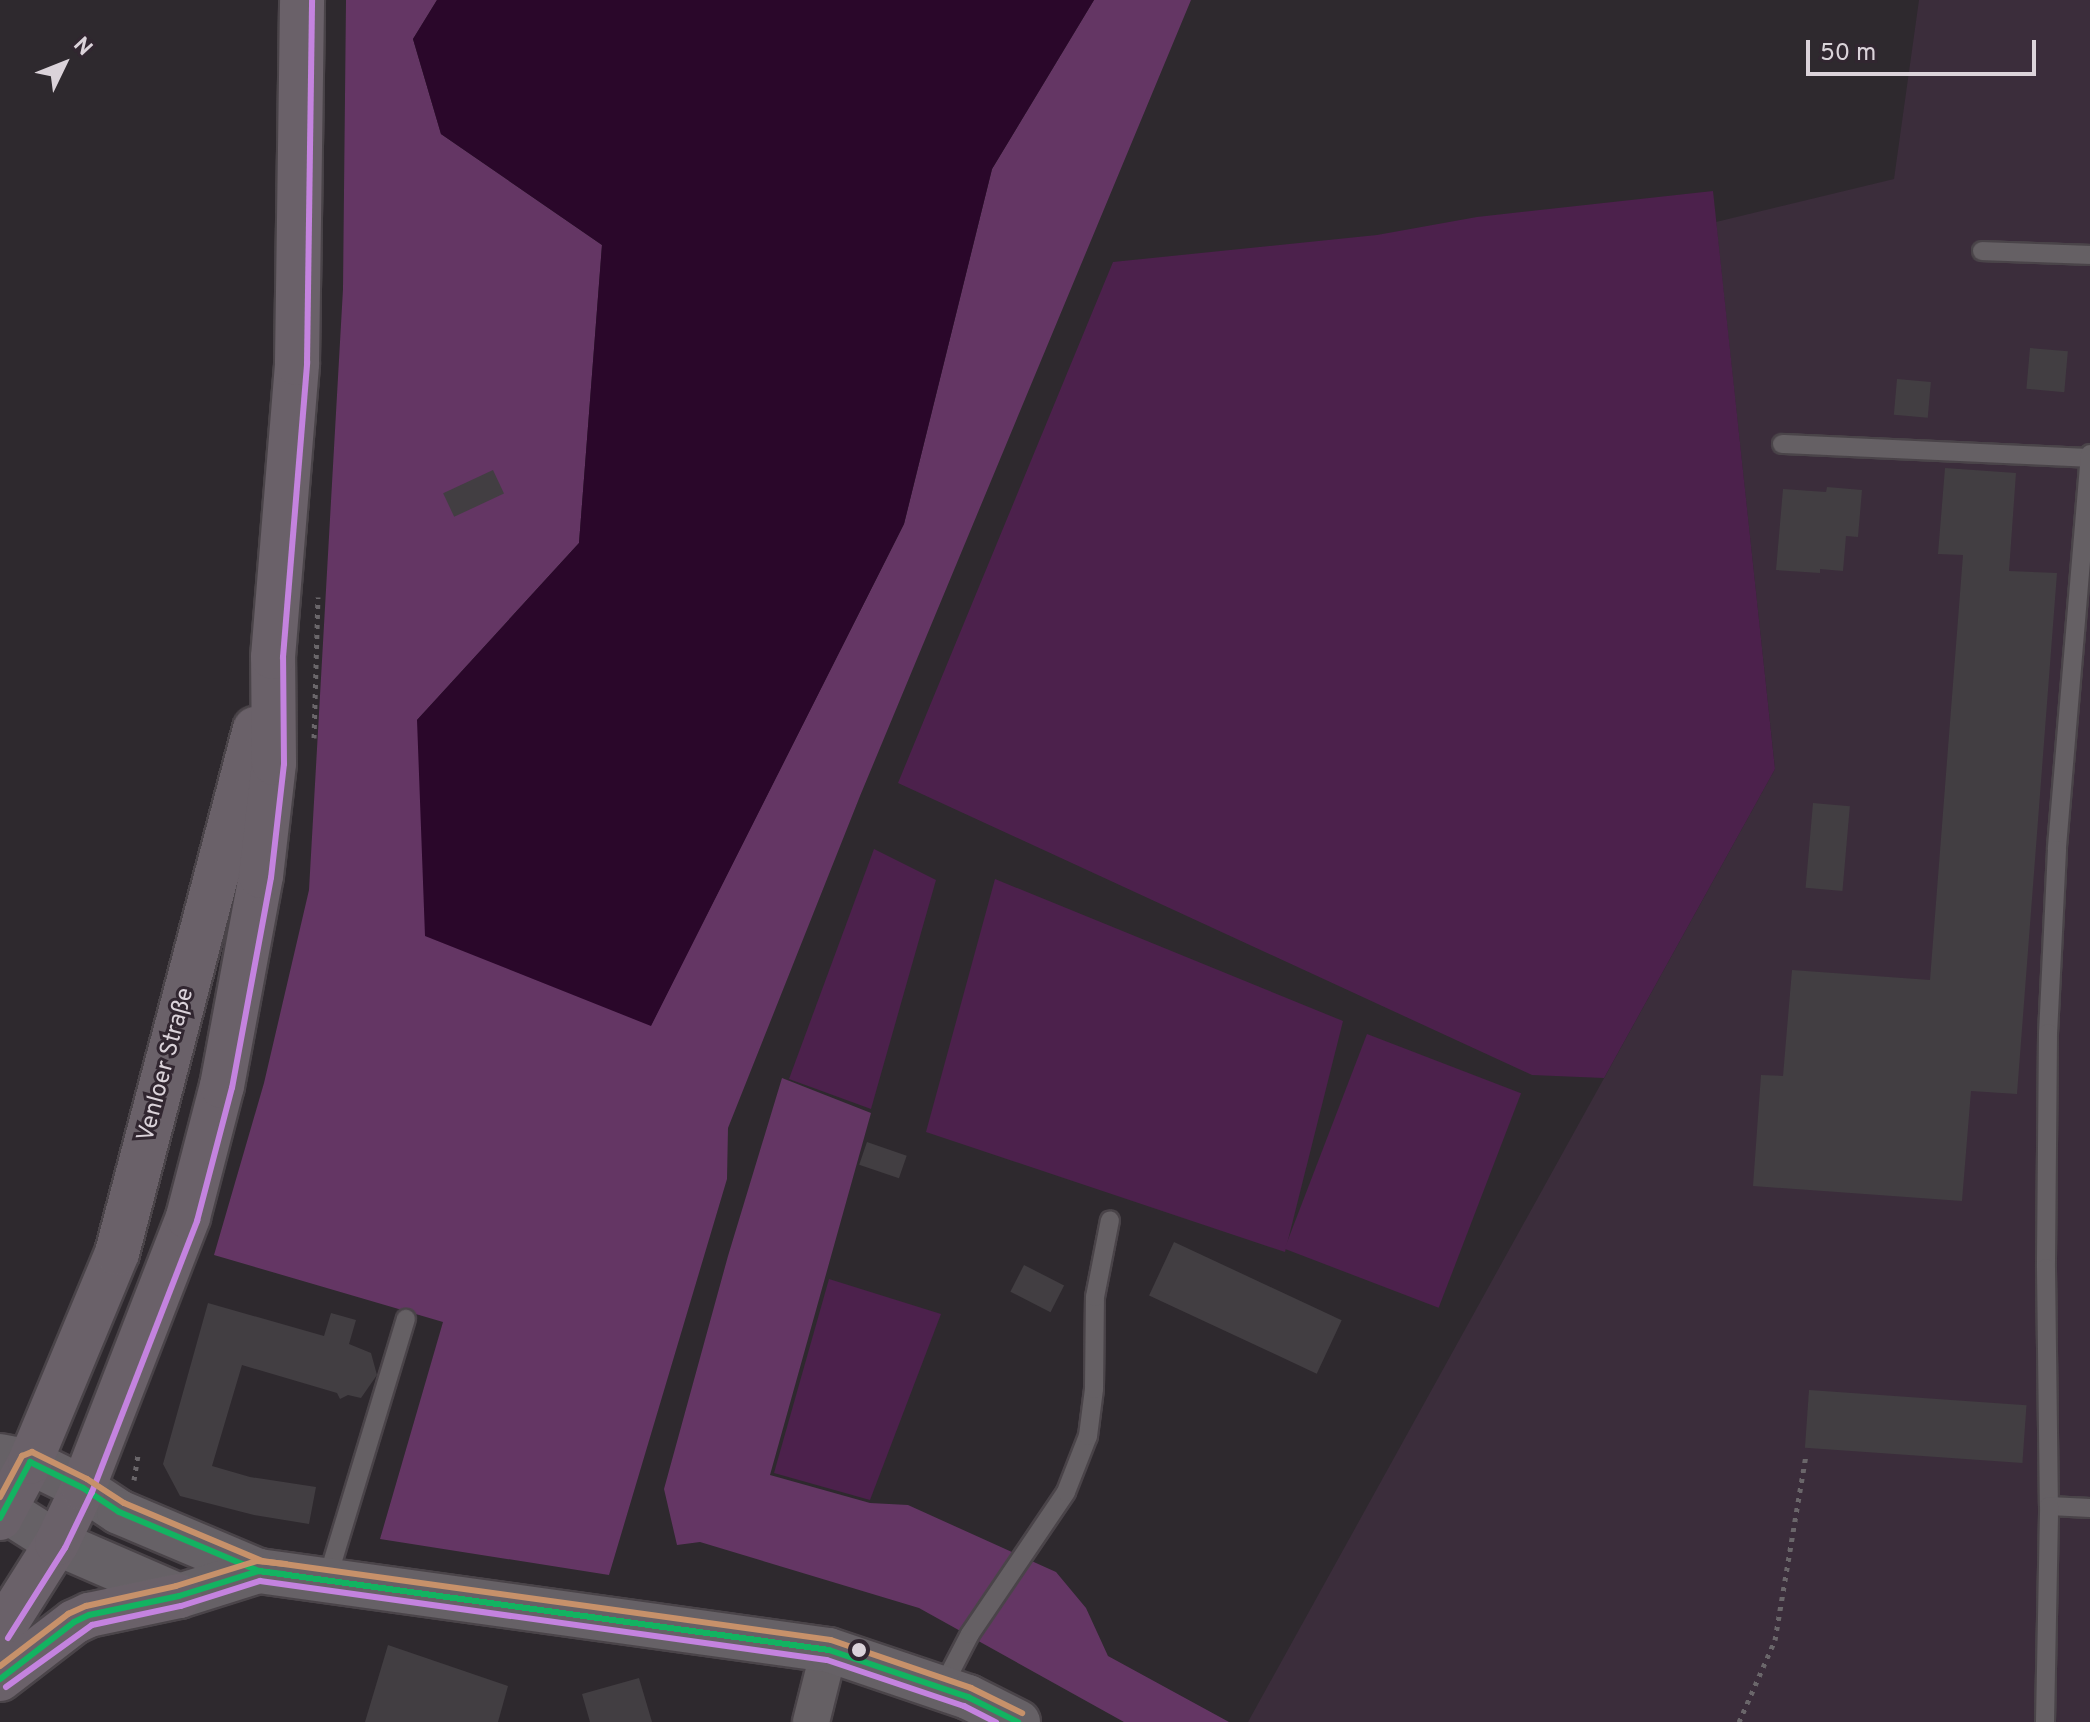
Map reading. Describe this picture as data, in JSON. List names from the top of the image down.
{
  "streets": {
    "main road": ["Venloer Straße"]
  },
  "scale_bar": "50 m",
  "north": "top right"
}
